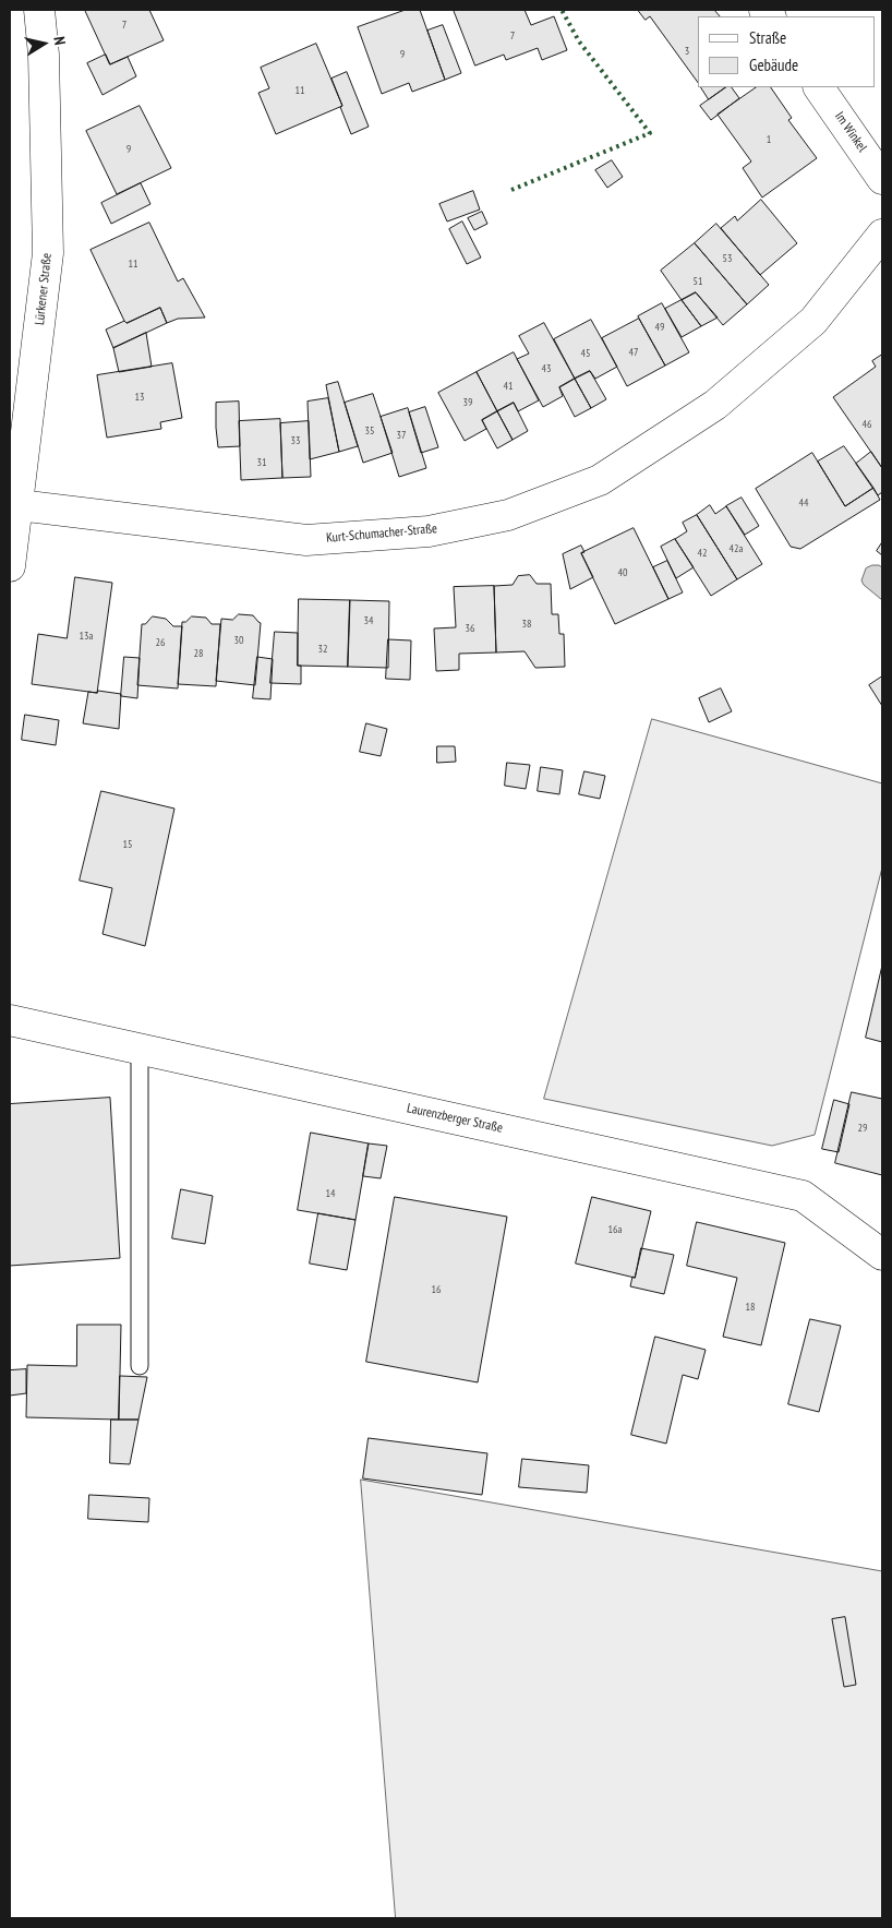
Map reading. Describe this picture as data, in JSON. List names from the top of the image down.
{
  "streets": {
    "street": [
      "Im Winkel",
      "Lürkener Straße",
      "Kurt-Schumacher-Straße",
      "Laurenzberger Straße"
    ]
  },
  "crossings": [
    ["Lürkener Straße", "Kurt-Schumacher-Straße"]
  ],
  "house_numbers": [
    "7",
    "7",
    "3",
    "9",
    "11",
    "1",
    "9",
    "53",
    "11",
    "51",
    "49",
    "47",
    "45",
    "43",
    "41",
    "13",
    "39",
    "46",
    "35",
    "37",
    "33",
    "31",
    "44",
    "42a",
    "42",
    "40",
    "34",
    "38",
    "36",
    "13a",
    "30",
    "26",
    "32",
    "28",
    "15",
    "29",
    "14",
    "16a",
    "16",
    "18"
  ],
  "legend": ["Straße", "Gebäude"],
  "north": "right"
}
